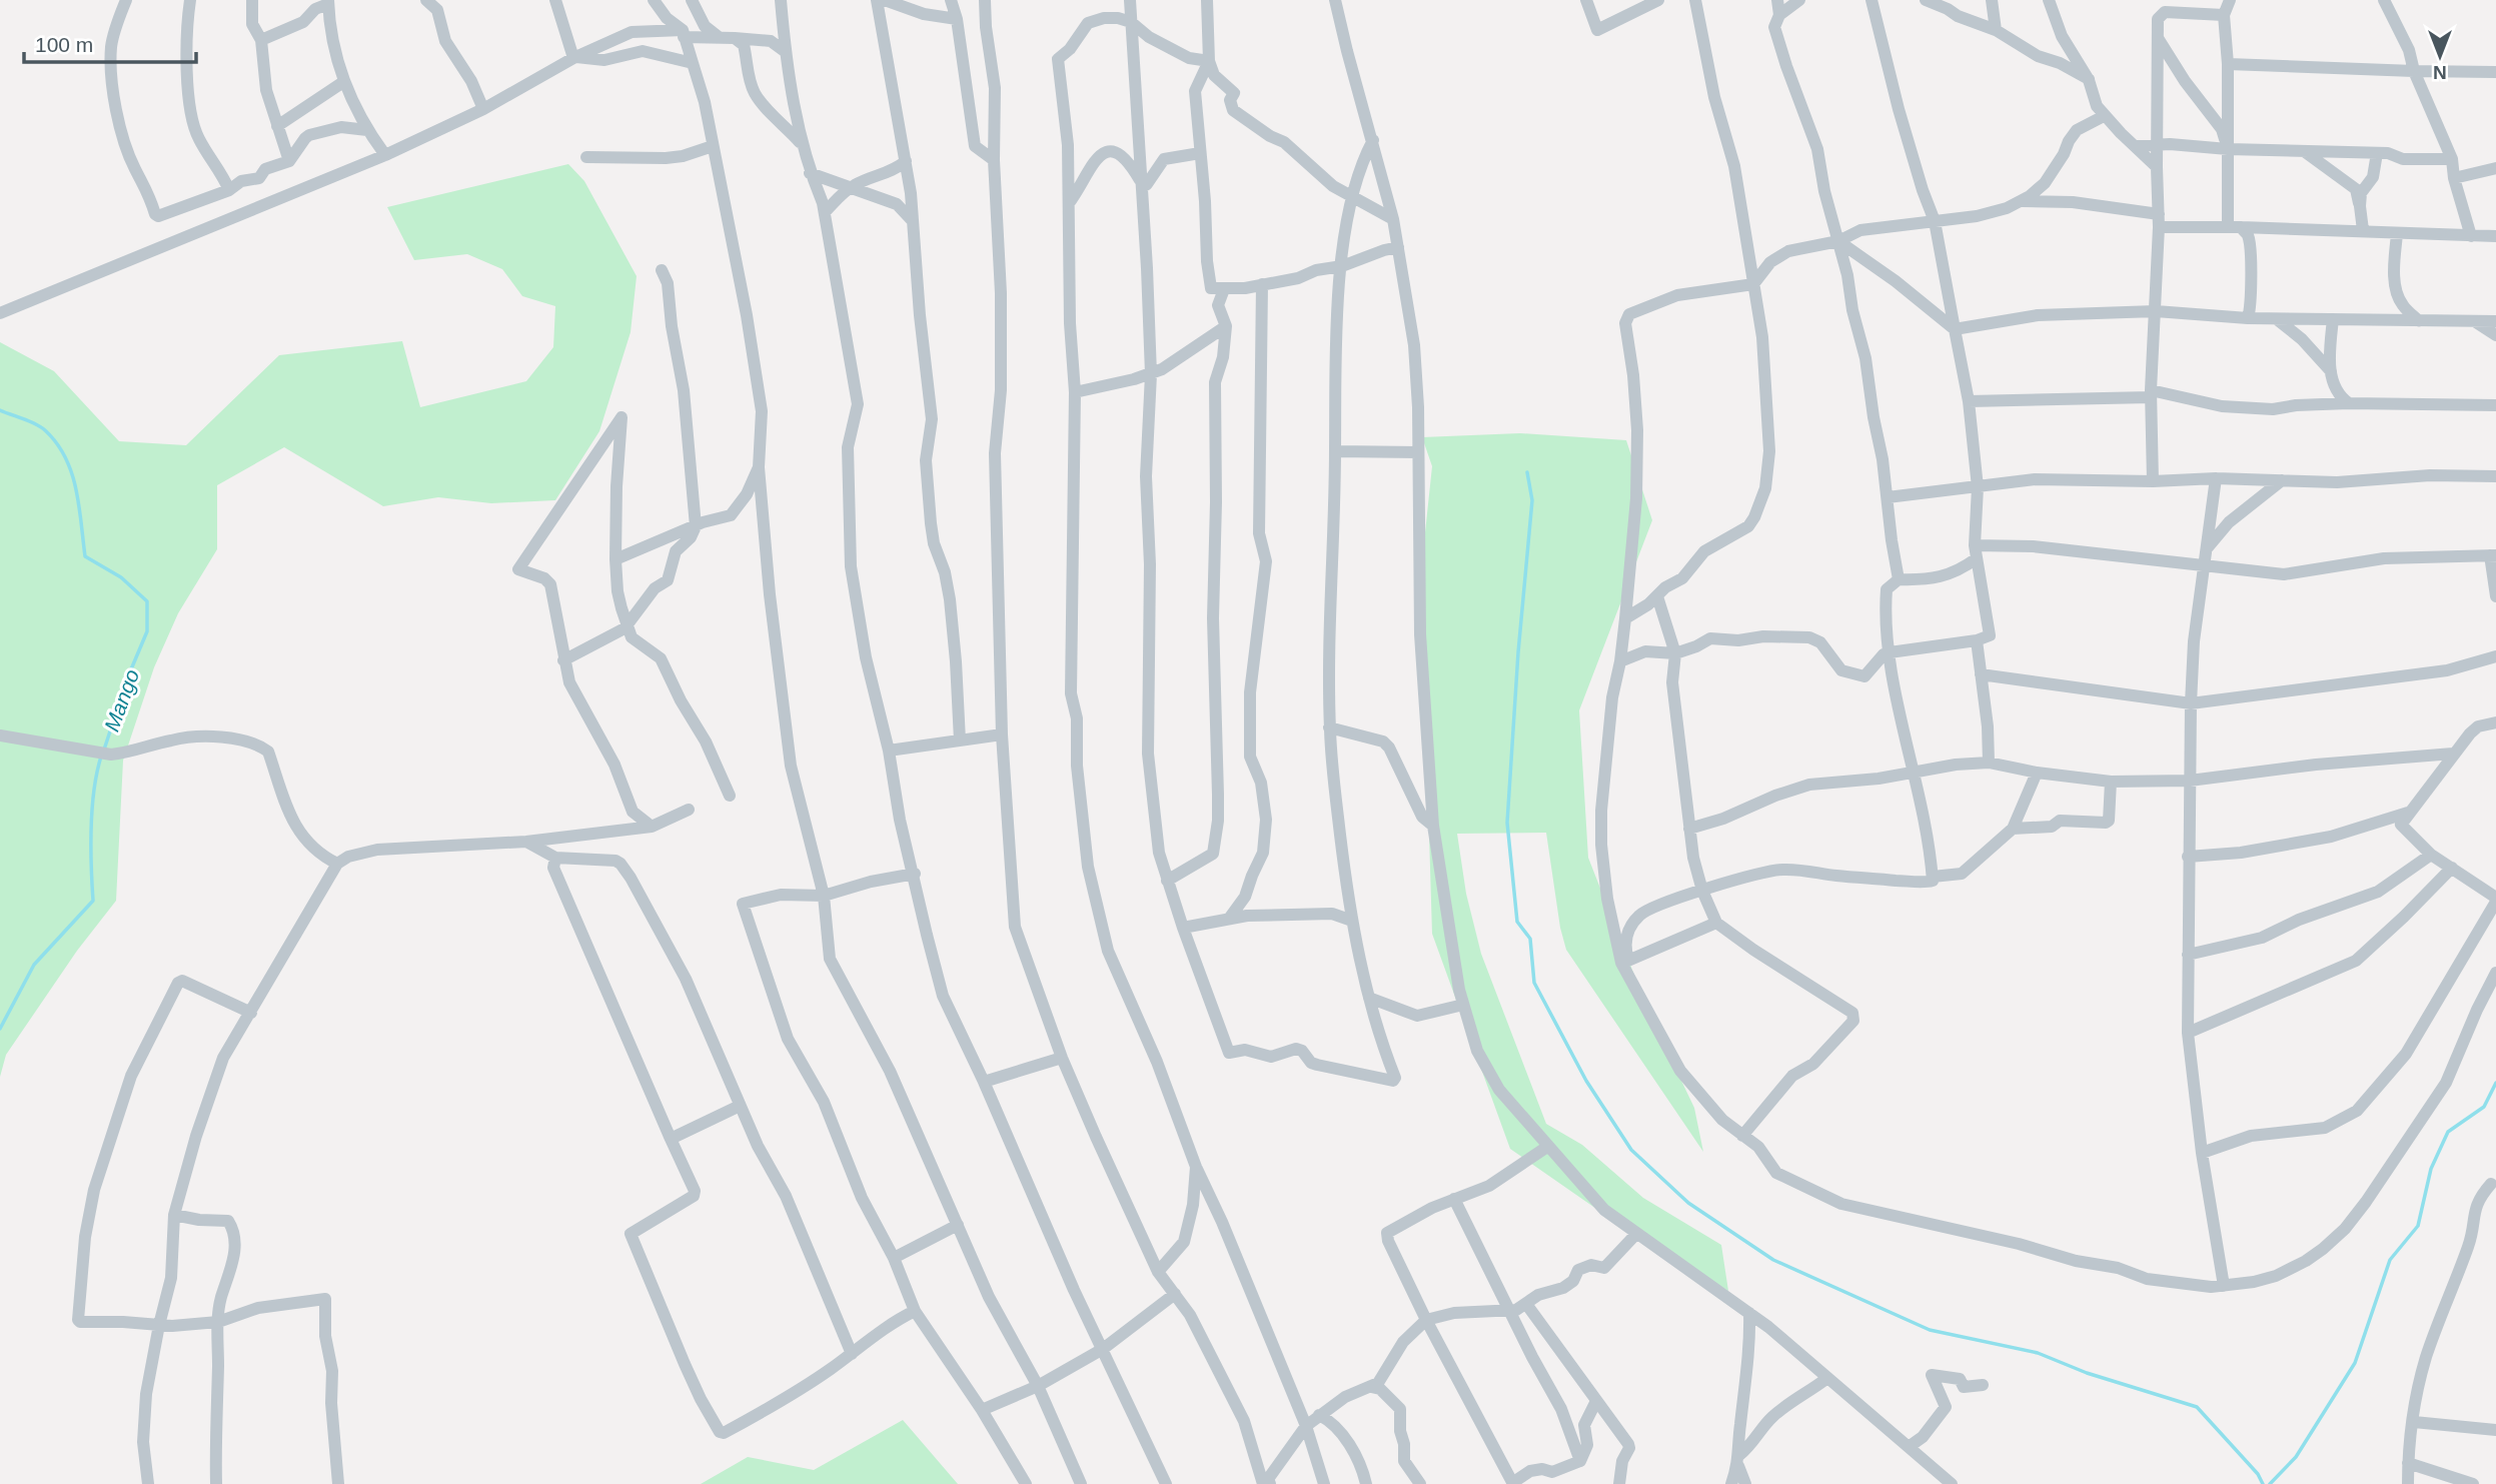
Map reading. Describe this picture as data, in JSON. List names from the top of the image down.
{
  "water": ["Mango"],
  "scale_bar": "100 m",
  "north": "bottom"
}
